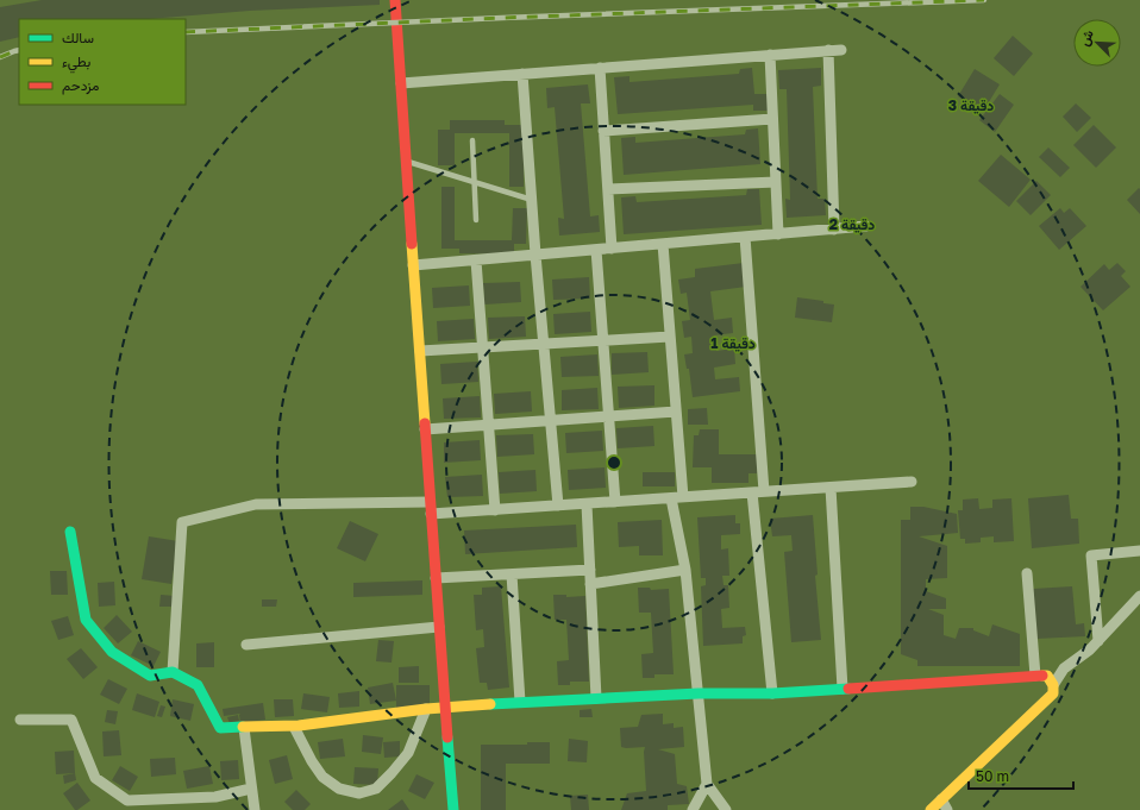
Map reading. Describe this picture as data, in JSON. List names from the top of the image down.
{
  "legend": ["سالك", "بطيء", "مزدحم"],
  "scale_bar": "50 m",
  "north": "top left",
  "rings": ["3 دقيقة", "2 دقيقة", "1 دقيقة"]
}
